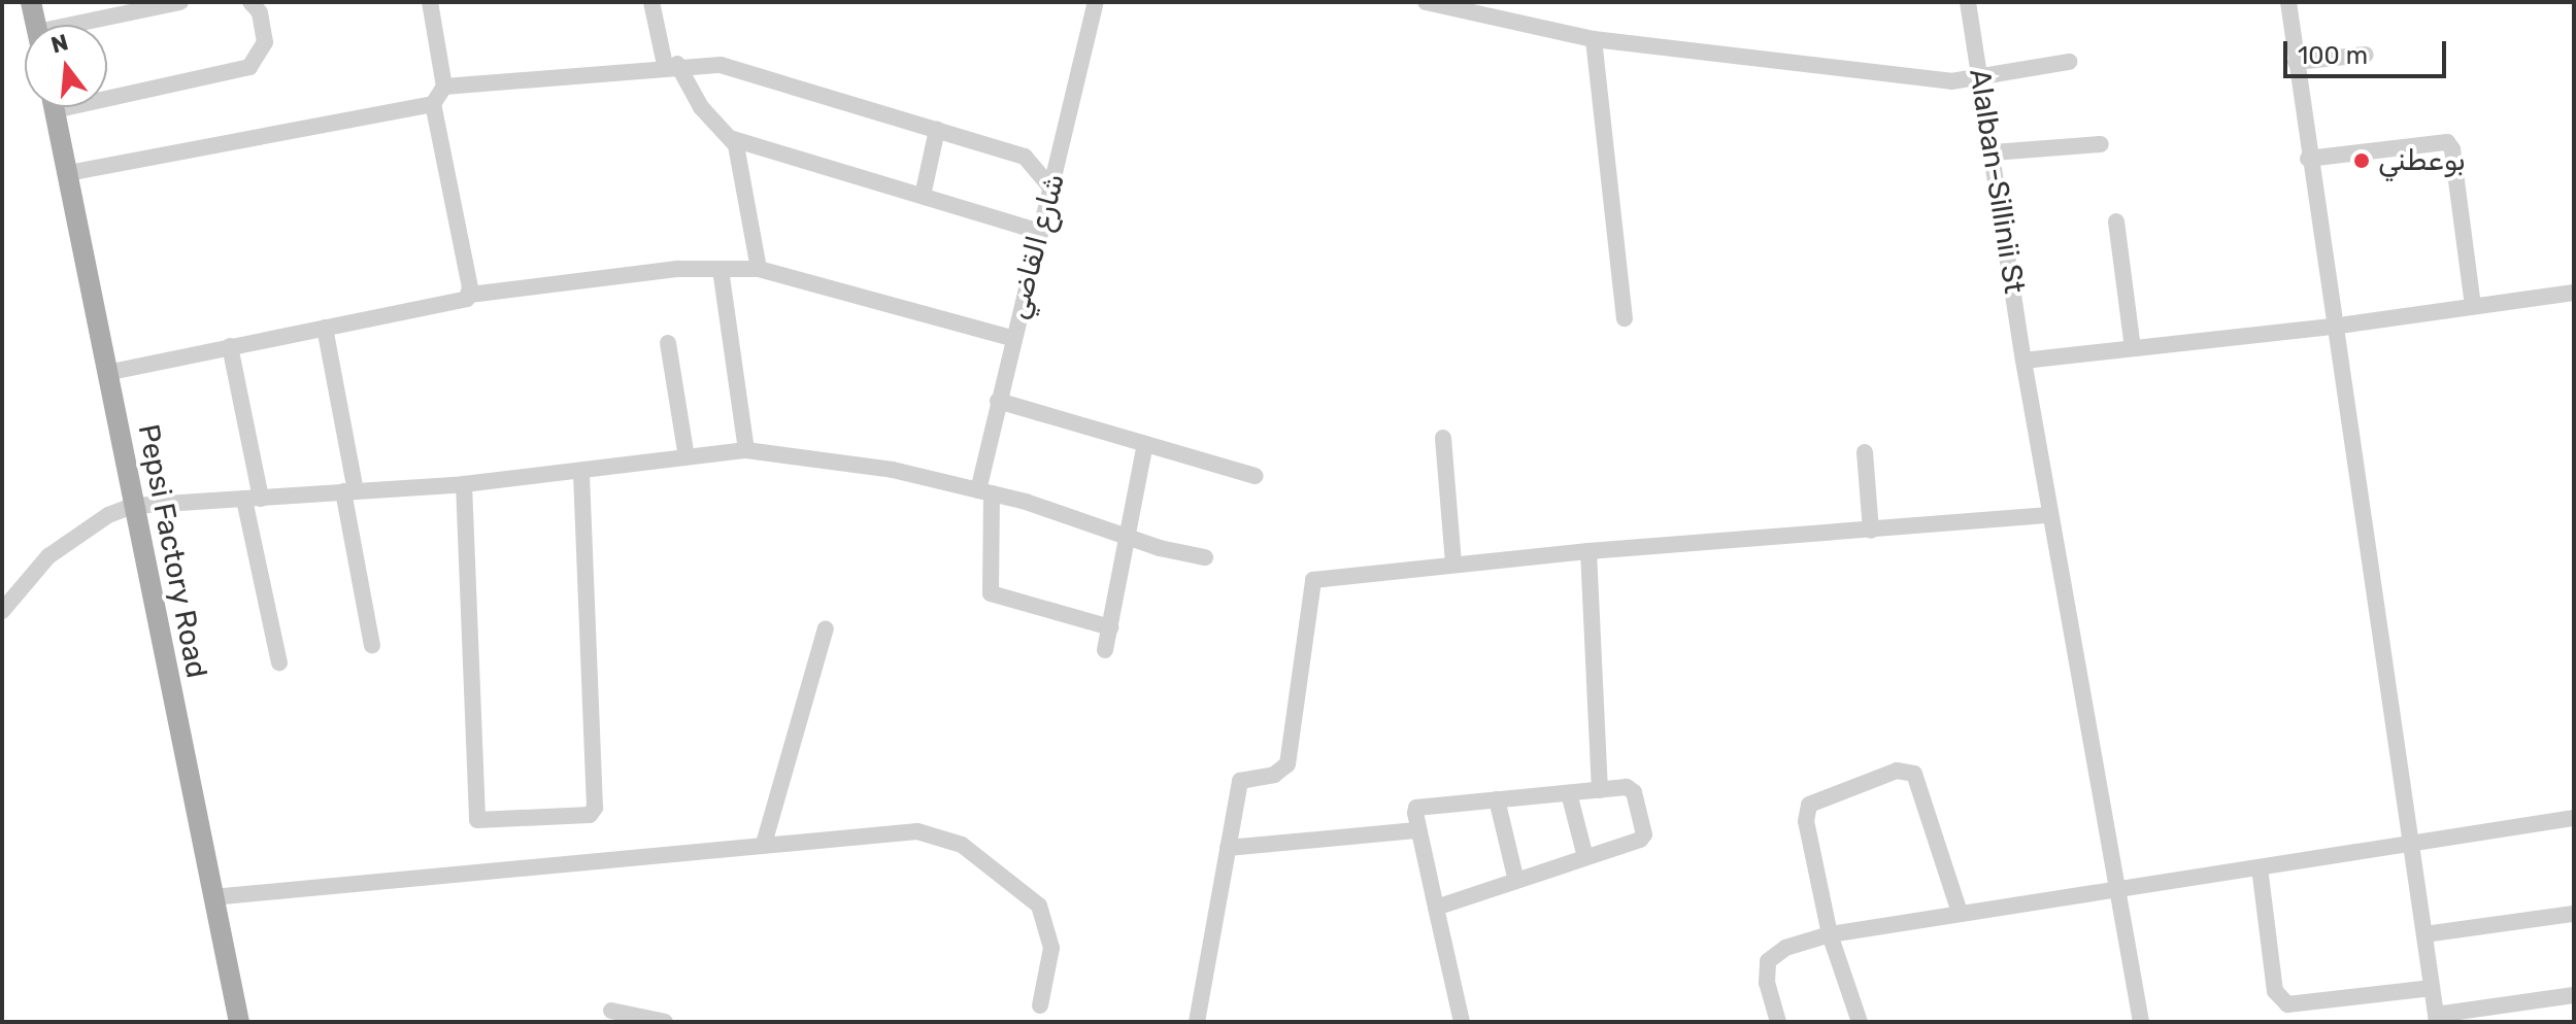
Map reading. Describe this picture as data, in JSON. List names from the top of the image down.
{
  "streets": {
    "main road": ["Pepsi Factory Road"],
    "street": ["Alalban-Sillinii St", "شارع القاضي"]
  },
  "places": ["بوعطني"],
  "scale_bar": "100 m",
  "north": "top"
}
